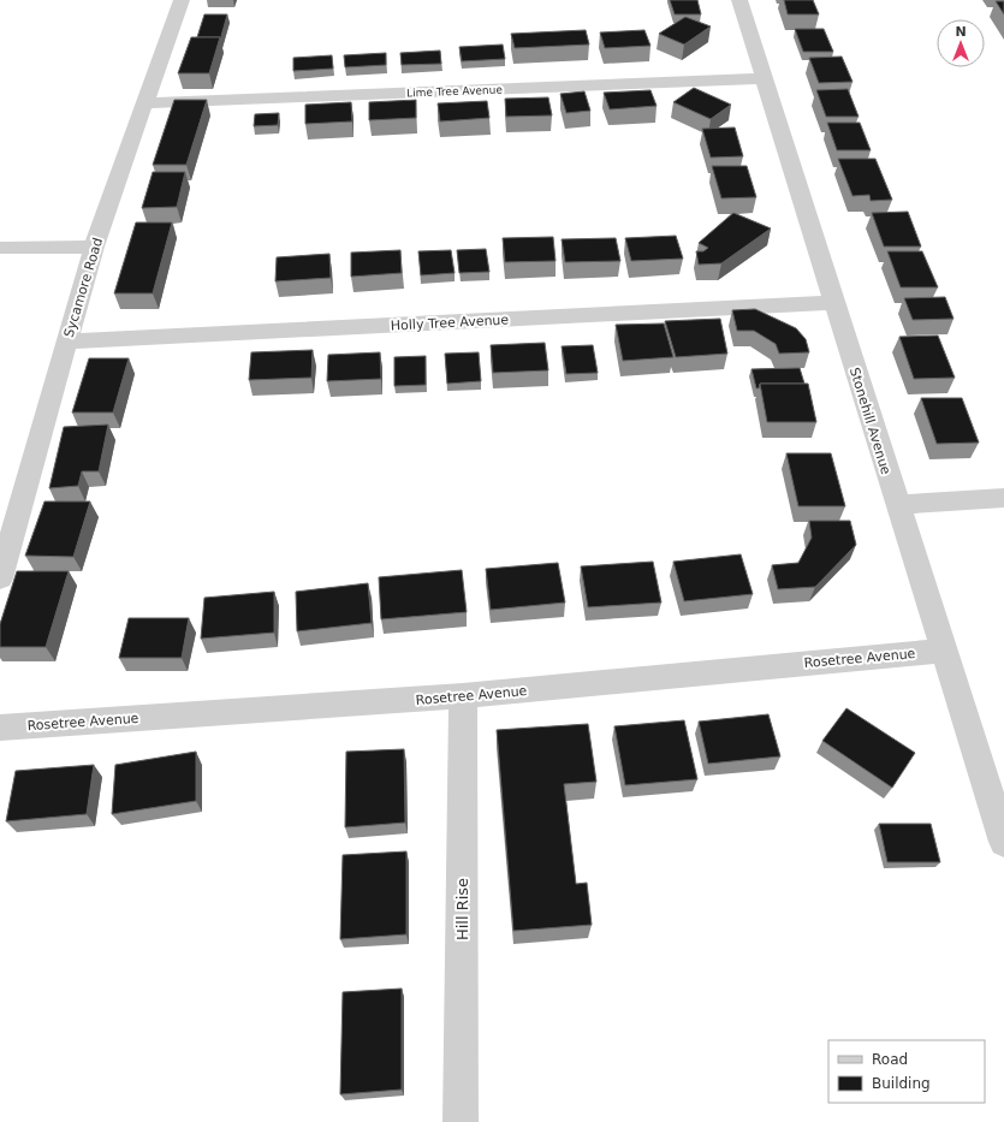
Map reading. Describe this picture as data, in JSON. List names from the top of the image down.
{
  "streets": {
    "street": [
      "Lime Tree Avenue",
      "Sycamore Road",
      "Holly Tree Avenue",
      "Stonehill Avenue",
      "Rosetree Avenue",
      "Hill Rise"
    ]
  },
  "crossings": [
    ["Lime Tree Avenue", "Sycamore Road"],
    ["Lime Tree Avenue", "Stonehill Avenue"],
    ["Sycamore Road", "Holly Tree Avenue"],
    ["Holly Tree Avenue", "Stonehill Avenue"],
    ["Stonehill Avenue", "Rosetree Avenue"],
    ["Rosetree Avenue", "Hill Rise"]
  ],
  "legend": ["Road", "Building"],
  "north": "top"
}
